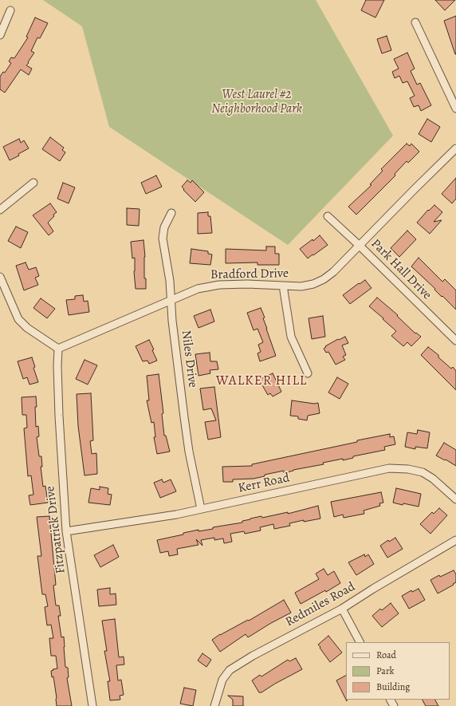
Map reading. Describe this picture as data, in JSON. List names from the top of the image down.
{
  "streets": {
    "street": [
      "Park Hall Drive",
      "Bradford Drive",
      "Niles Drive",
      "Kerr Road",
      "Fitzpatrick Drive",
      "Redmiles Road"
    ]
  },
  "crossings": [
    ["Park Hall Drive", "Bradford Drive"],
    ["Bradford Drive", "Niles Drive"],
    ["Bradford Drive", "Fitzpatrick Drive"],
    ["Niles Drive", "Kerr Road"],
    ["Kerr Road", "Fitzpatrick Drive"]
  ],
  "districts": ["WALKER HILL"],
  "parks": ["West Laurel #2 Neighborhood Park"],
  "legend": ["Road", "Park", "Building"]
}
